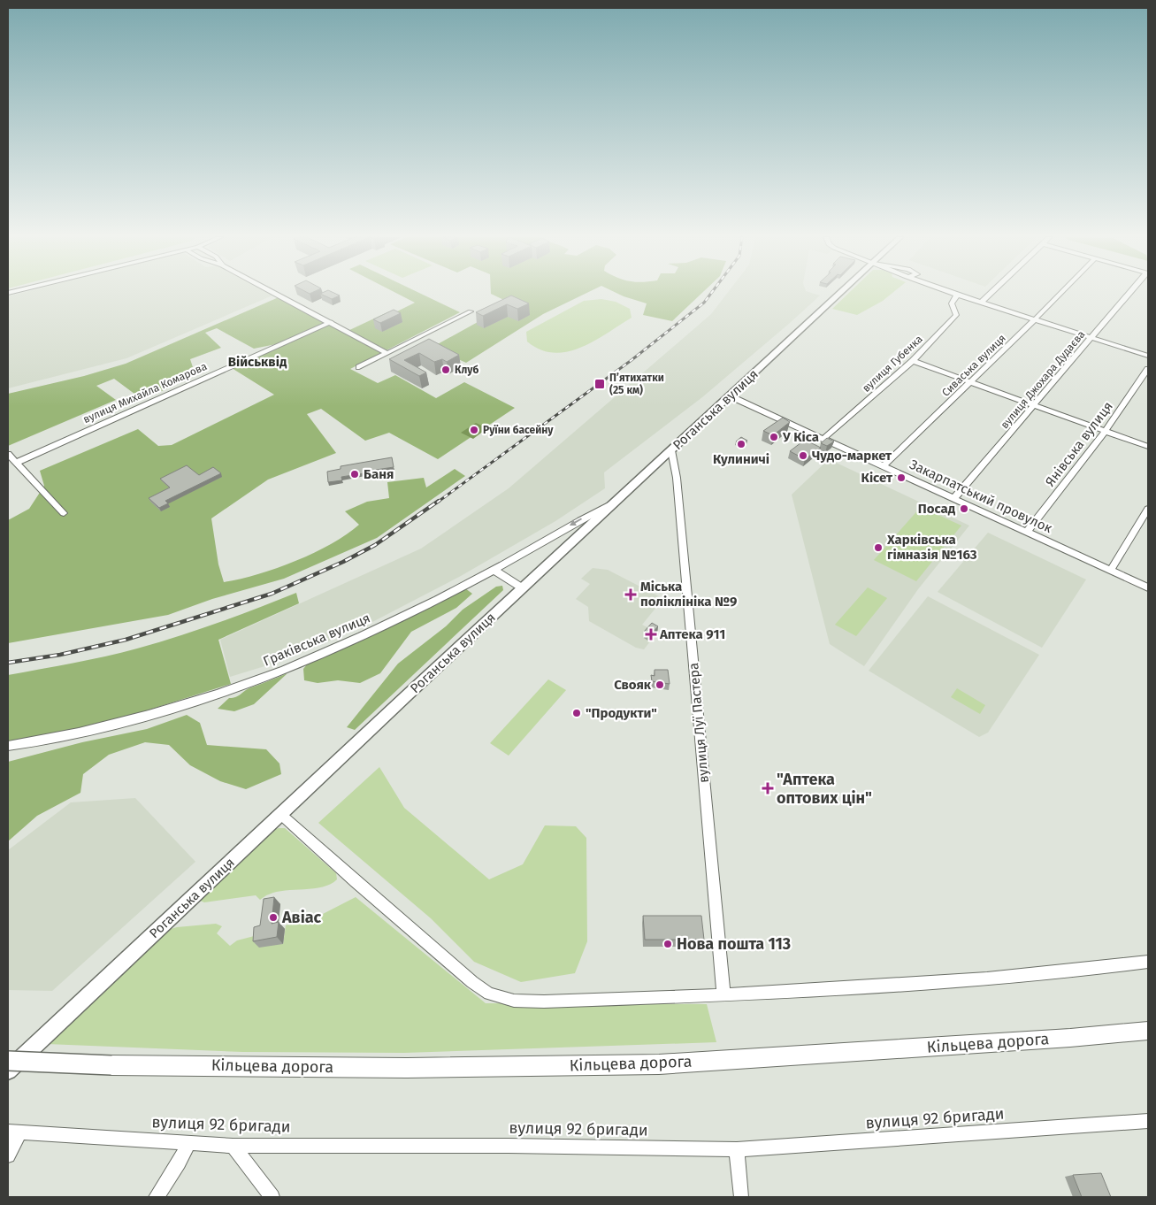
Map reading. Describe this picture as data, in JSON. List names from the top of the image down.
{
  "streets": {
    "highway": ["Кільцева дорога"],
    "main road": ["Роганська вулиця"],
    "street": [
      "вулиця Губенка",
      "Сиваська вулиця",
      "вулиця Джохара Дудаєва",
      "вулиця Михайла Комарова",
      "Янівська вулиця",
      "Закарпатський провулок",
      "Граківська вулиця",
      "вулиця Луї Пастера",
      "вулиця 92 бригади"
    ]
  },
  "crossings": [
    ["вулиця Губенка", "Закарпатський провулок"],
    ["Сиваська вулиця", "Закарпатський провулок"],
    ["вулиця Джохара Дудаєва", "Закарпатський провулок"],
    ["Роганська вулиця", "Закарпатський провулок"],
    ["Роганська вулиця", "Граківська вулиця"],
    ["Роганська вулиця", "вулиця Луї Пастера"],
    ["Янівська вулиця", "Закарпатський провулок"]
  ],
  "districts": ["Військвід"],
  "places": {
    "other": [
      "Клуб",
      "Руїни басейну",
      "У Кіса",
      "Кулиничі",
      "Чудо-маркет",
      "Баня",
      "Кісет",
      "Посад",
      "Харківська гімназія №163",
      "Свояк",
      "\"Продукти\"",
      "Авіас",
      "Нова пошта 113"
    ],
    "transit": ["Пʼятихатки (25 км)"],
    "health": ["Міська поліклініка №9", "Аптека 911", "\"Аптека оптових цін\""]
  }
}
